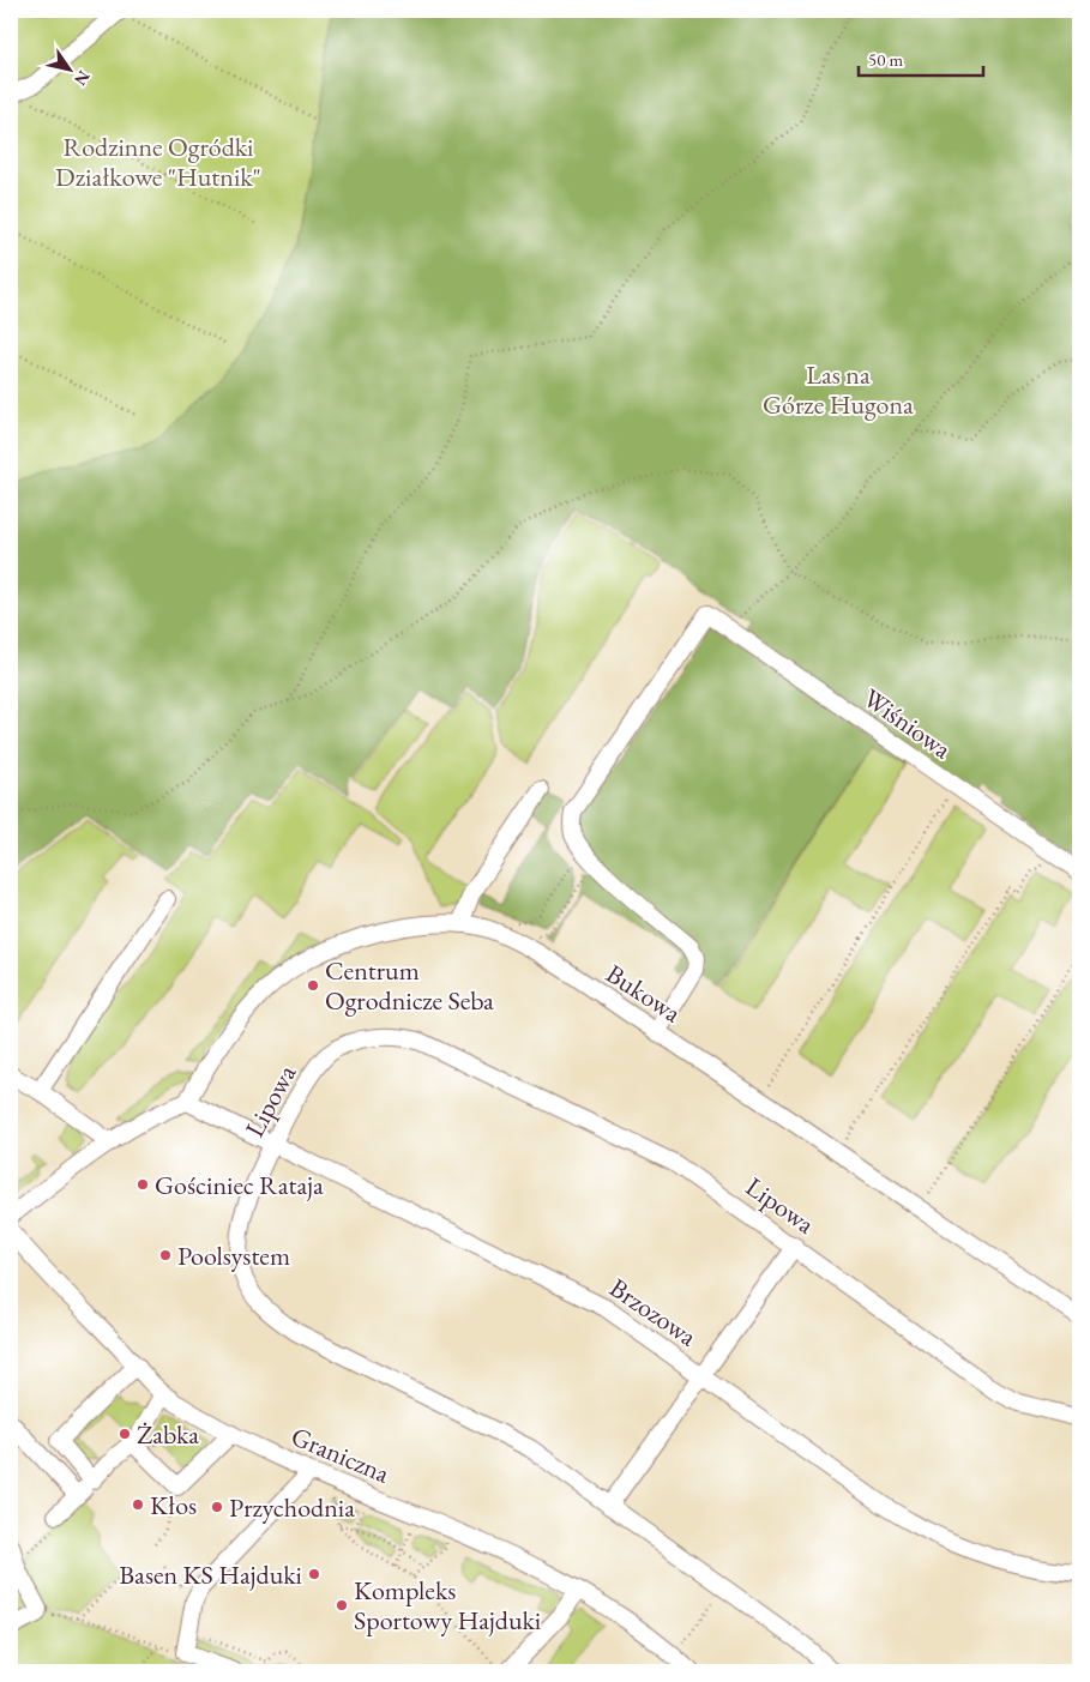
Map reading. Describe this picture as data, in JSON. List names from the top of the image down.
{
  "streets": {
    "street": [
      "Wiśniowa",
      "Bukowa",
      "Lipowa",
      "Brzozowa",
      "Graniczna"
    ]
  },
  "crossings": [
    ["Wiśniowa", "Bukowa"],
    ["Bukowa", "Brzozowa"],
    ["Lipowa", "Brzozowa"]
  ],
  "parks": ["Rodzinne Ogródki Działkowe \"Hutnik\"", "Las na Górze Hugona"],
  "places": [
    "Centrum Ogrodnicze Seba",
    "Gościniec Rataja",
    "Poolsystem",
    "Żabka",
    "Kłos",
    "Przychodnia",
    "Basen KS Hajduki",
    "Kompleks Sportowy Hajduki"
  ],
  "scale_bar": "50 m",
  "north": "bottom right"
}
